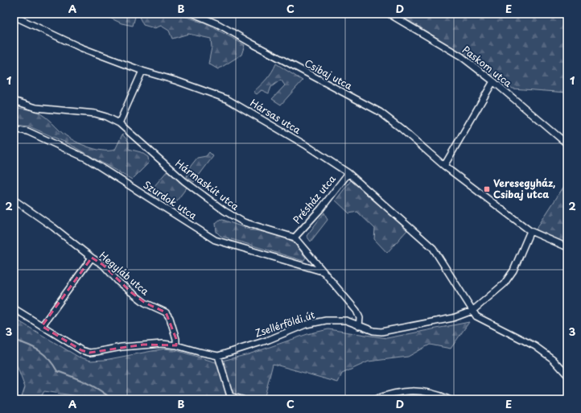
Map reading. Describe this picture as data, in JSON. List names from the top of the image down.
{
  "streets": {
    "street": [
      "Paskom utca",
      "Csibaj utca",
      "Hársas utca",
      "Hármaskút utca",
      "Présház utca",
      "Szurdok utca",
      "Hegyláb utca",
      "Zsellérföldi út"
    ]
  },
  "crossings": [
    ["Csibaj utca", "Zsellérföldi út"],
    ["Hársas utca", "Présház utca"],
    ["Hársas utca", "Zsellérföldi út"],
    ["Hármaskút utca", "Présház utca"],
    ["Hegyláb utca", "Zsellérföldi út"]
  ],
  "places": {
    "transit": ["Veresegyház, Csibaj utca"]
  },
  "grid": {
    "columns": [
      "A",
      "B",
      "C",
      "D",
      "E"
    ],
    "rows": ["1", "2", "3"]
  }
}
